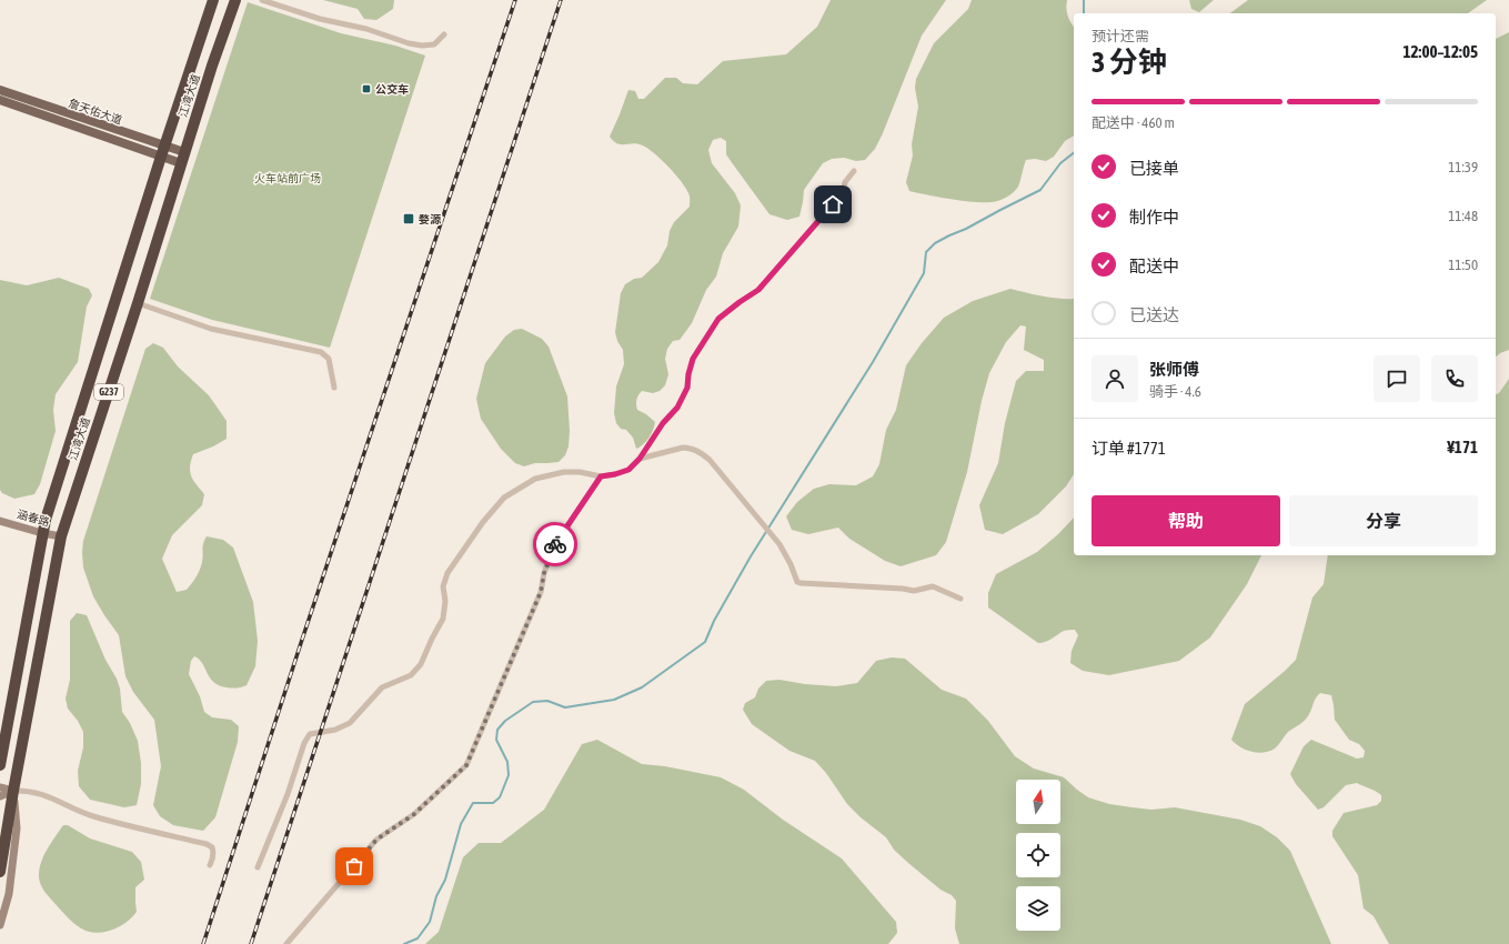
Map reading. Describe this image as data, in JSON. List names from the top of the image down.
{
  "streets": {
    "highway": ["江湾大道", "G237"],
    "main road": ["詹天佑大道", "涵春路"]
  },
  "crossings": [
    ["江湾大道", "詹天佑大道"],
    ["江湾大道", "涵春路"]
  ],
  "parks": ["火车站前广场"],
  "places": {
    "transit": ["公交车", "婺源"]
  },
  "north": "top",
  "page": {
    "heading": ["3 分钟", "预计还需", "12:00–12:05"],
    "panel": [
      "张师傅",
      "骑手 · 4.6",
      "订单 #1771",
      "¥171"
    ],
    "bar": "配送中 · 460 m",
    "list": [
      ["已接单", "11:39"],
      ["制作中", "11:48"],
      ["配送中", "11:50"],
      "已送达"
    ],
    "buttons": ["帮助", "分享"]
  }
}
